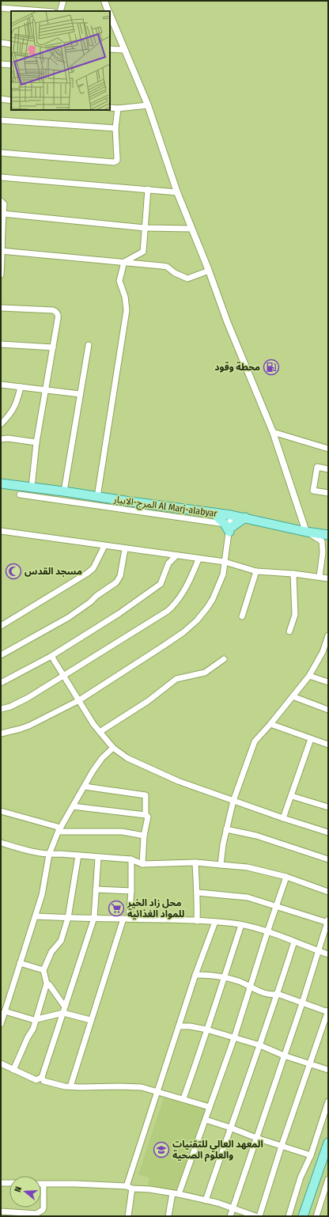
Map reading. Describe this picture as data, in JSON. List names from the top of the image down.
{
  "streets": {
    "main road": ["المرج-الابيار Al Marj-alabyar"]
  },
  "places": {
    "fuel station": ["محطة وقود"],
    "mosque": ["مسجد القدس"],
    "supermarket": ["محل زاد الخير للمواد الغذائية"],
    "school or university": ["المعهد العالي للتقنيات والعلوم الصحية"]
  },
  "north": "left"
}
